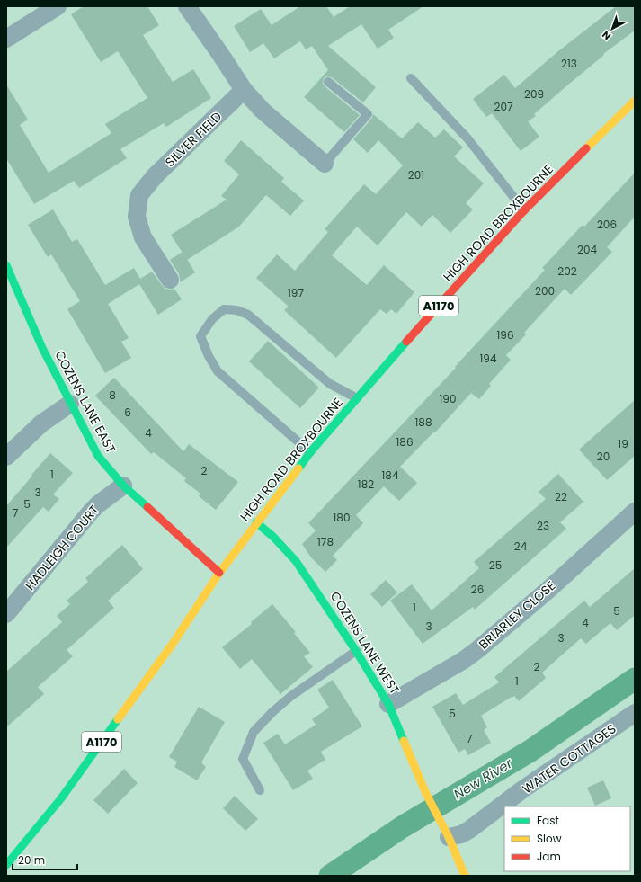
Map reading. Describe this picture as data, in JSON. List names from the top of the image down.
{
  "streets": {
    "main road": [
      "HIGH ROAD BROXBOURNE",
      "A1170",
      "COZENS LANE EAST",
      "COZENS LANE WEST"
    ],
    "street": [
      "SILVER FIELD",
      "HADLEIGH COURT",
      "BRIARLEY CLOSE",
      "WATER COTTAGES"
    ]
  },
  "crossings": [
    ["HIGH ROAD BROXBOURNE", "COZENS LANE EAST"],
    ["HIGH ROAD BROXBOURNE", "COZENS LANE WEST"],
    ["COZENS LANE EAST", "HADLEIGH COURT"],
    ["BRIARLEY CLOSE", "COZENS LANE WEST"],
    ["COZENS LANE WEST", "WATER COTTAGES"]
  ],
  "water": ["New River"],
  "house_numbers": [
    "213",
    "209",
    "207",
    "201",
    "206",
    "204",
    "202",
    "200",
    "197",
    "196",
    "194",
    "8",
    "190",
    "6",
    "188",
    "4",
    "186",
    "19",
    "20",
    "2",
    "1",
    "184",
    "182",
    "3",
    "22",
    "5",
    "7",
    "180",
    "23",
    "178",
    "24",
    "25",
    "26",
    "1",
    "5",
    "4",
    "3",
    "3",
    "2",
    "1",
    "5",
    "7"
  ],
  "legend": ["Fast", "Slow", "Jam"],
  "scale_bar": "20 m",
  "north": "bottom left"
}
